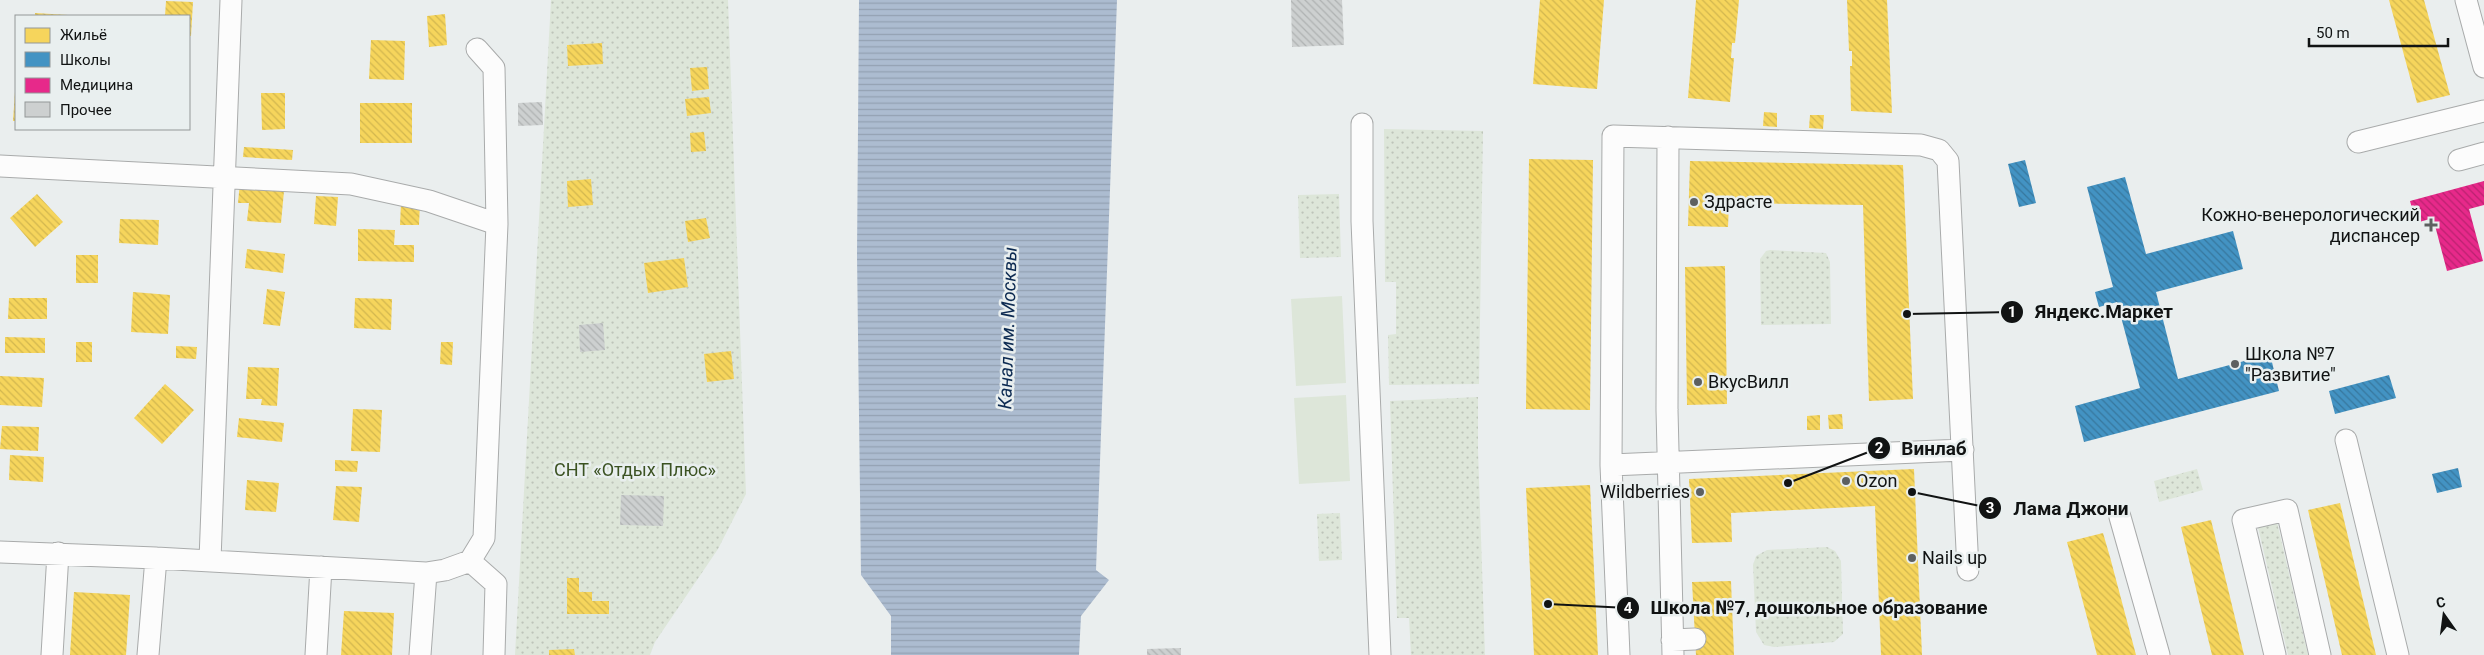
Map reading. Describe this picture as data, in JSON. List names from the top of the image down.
{
  "water": ["Канал им. Москвы"],
  "parks": ["СНТ «Отдых Плюс»"],
  "places": {
    "other": [
      "Здрасте",
      "Яндекс.Маркет",
      "Школа №7 \"Развитие\"",
      "ВкусВилл",
      "Ozon",
      "Винлаб",
      "Wildberries",
      "Лама Джони",
      "Nails up",
      "Школа №7, дошкольное образование"
    ],
    "health": ["Кожно-венерологический диспансер"]
  },
  "legend": [
    "Жильё",
    "Школы",
    "Медицина",
    "Прочее"
  ],
  "scale_bar": "50 m",
  "north": "top"
}
